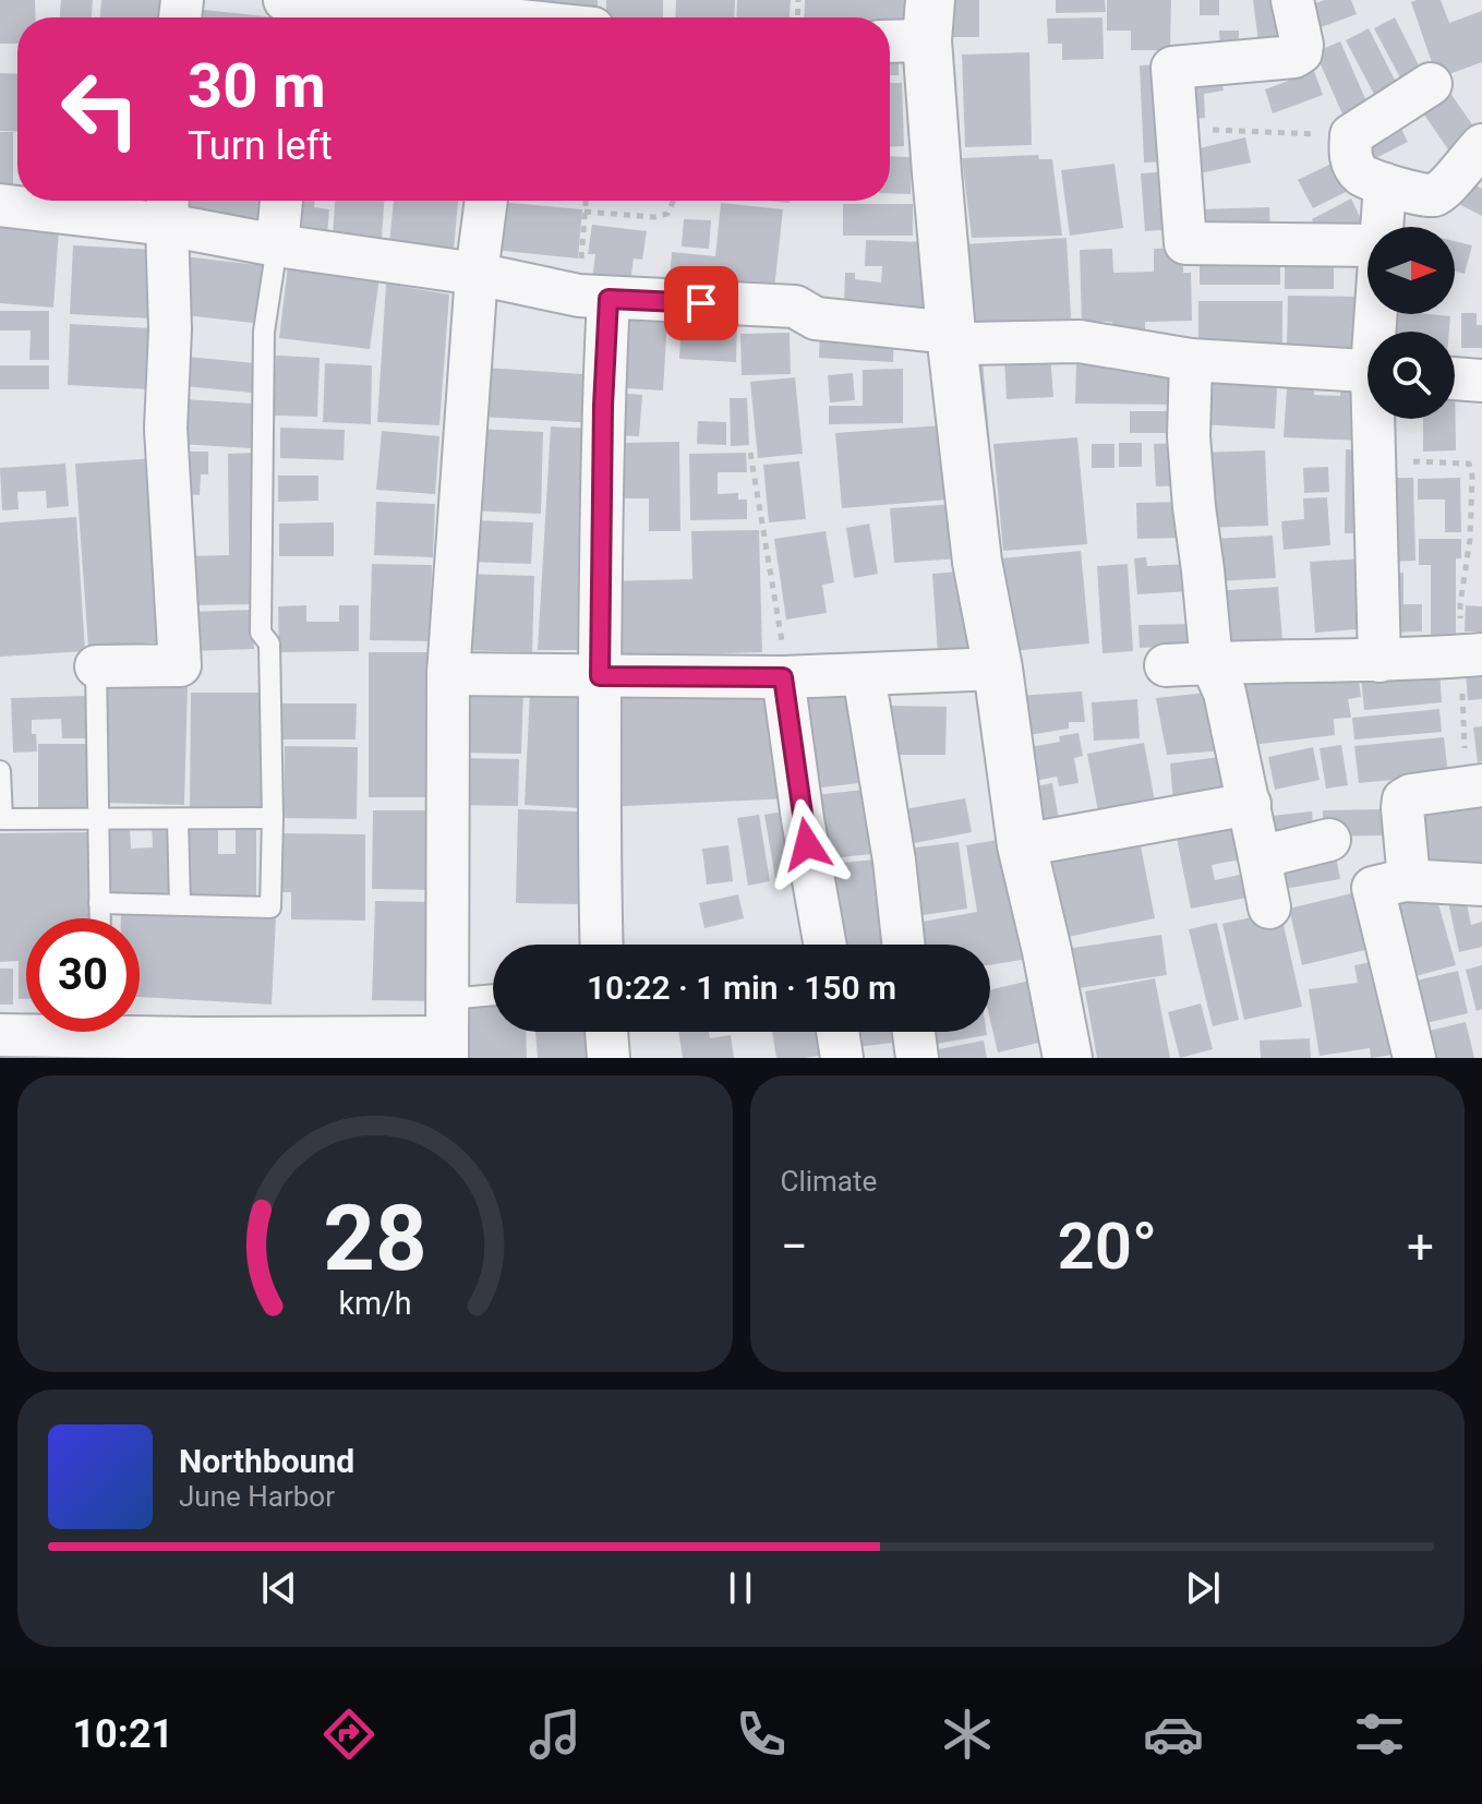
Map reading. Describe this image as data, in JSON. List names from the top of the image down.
{
  "north": "right",
  "page": {
    "turn": ["30 m", "Turn left"],
    "limit": "30",
    "trip": "10:22 · 1 min · 150 m",
    "tile": "Climate",
    "heat": ["−", "20°", "+"],
    "song": ["Northbound", "June Harbor"],
    "tabs": "10:21",
    "gauge": ["28", "km/h"]
  }
}
